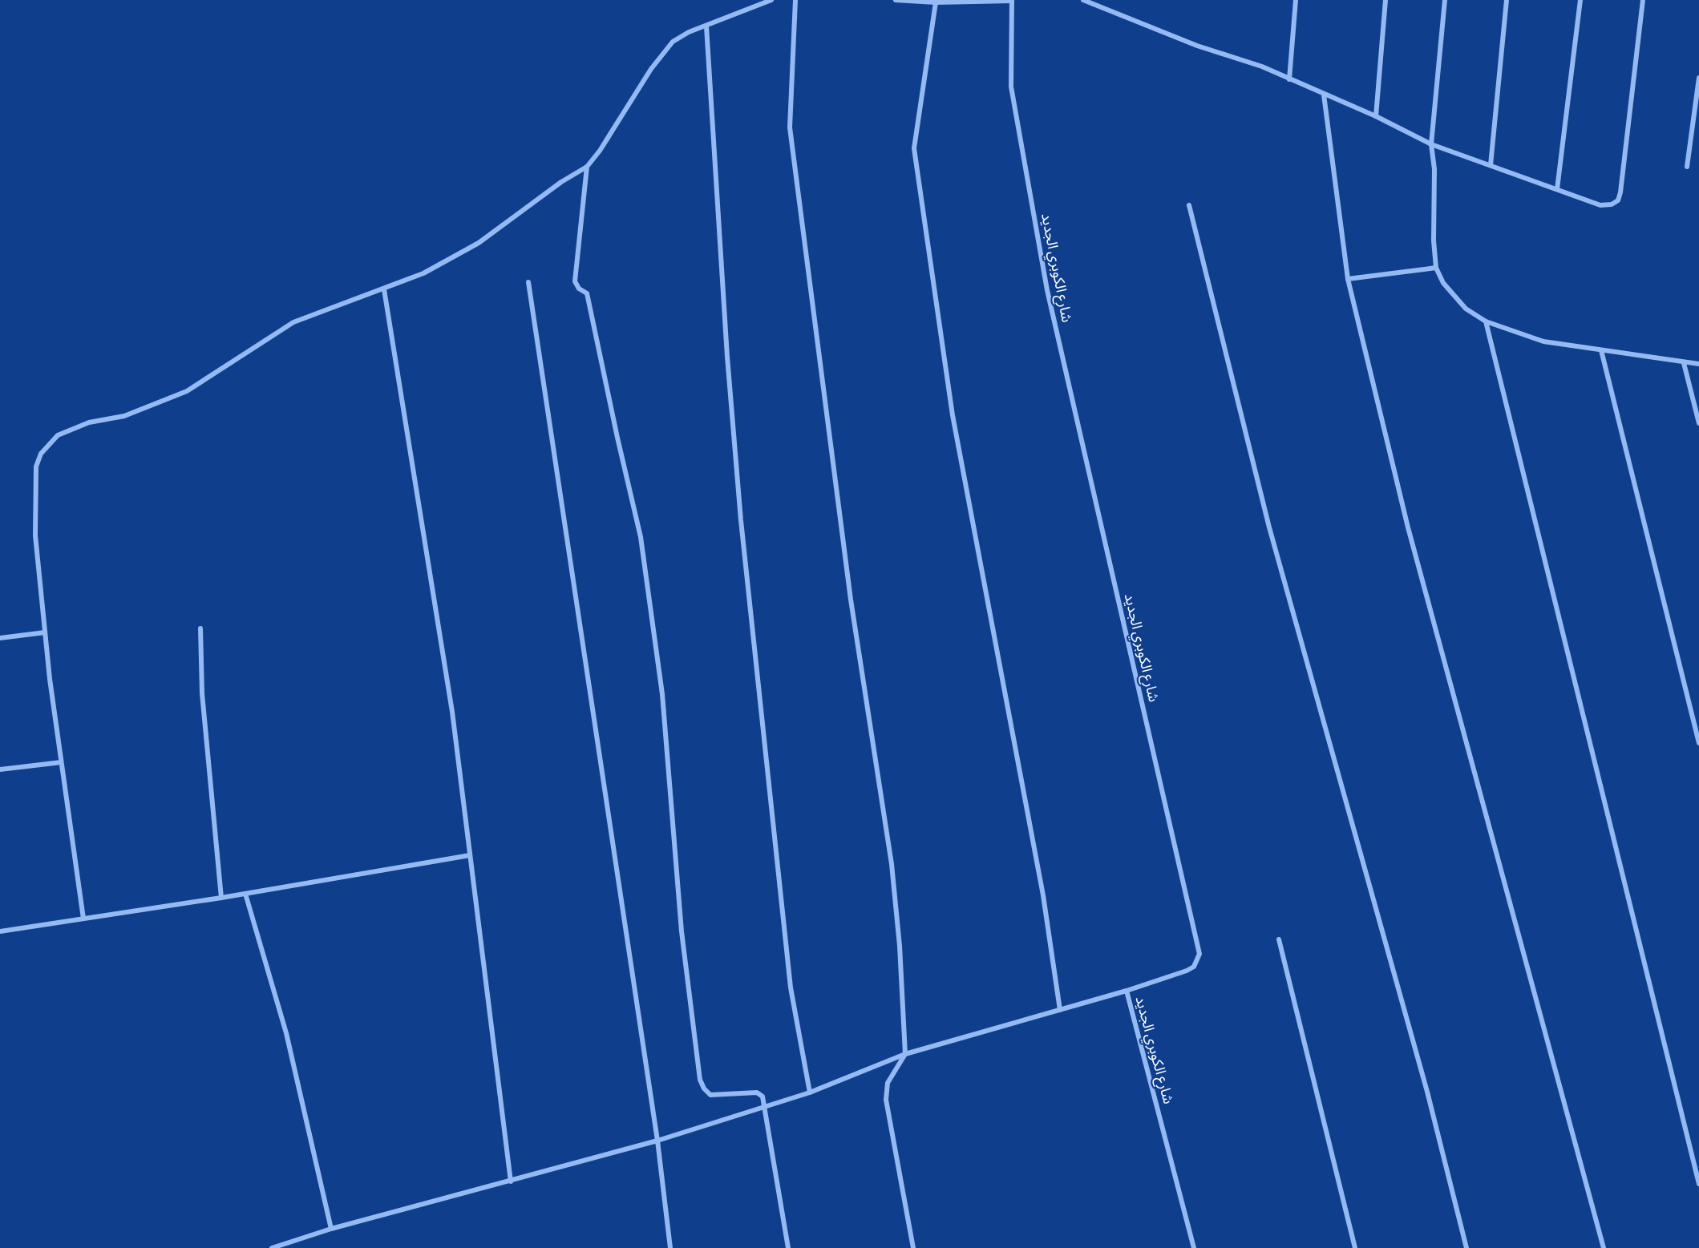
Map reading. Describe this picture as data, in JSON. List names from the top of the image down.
{
  "streets": {
    "street": ["شارع الكوبري الجديد"]
  }
}
